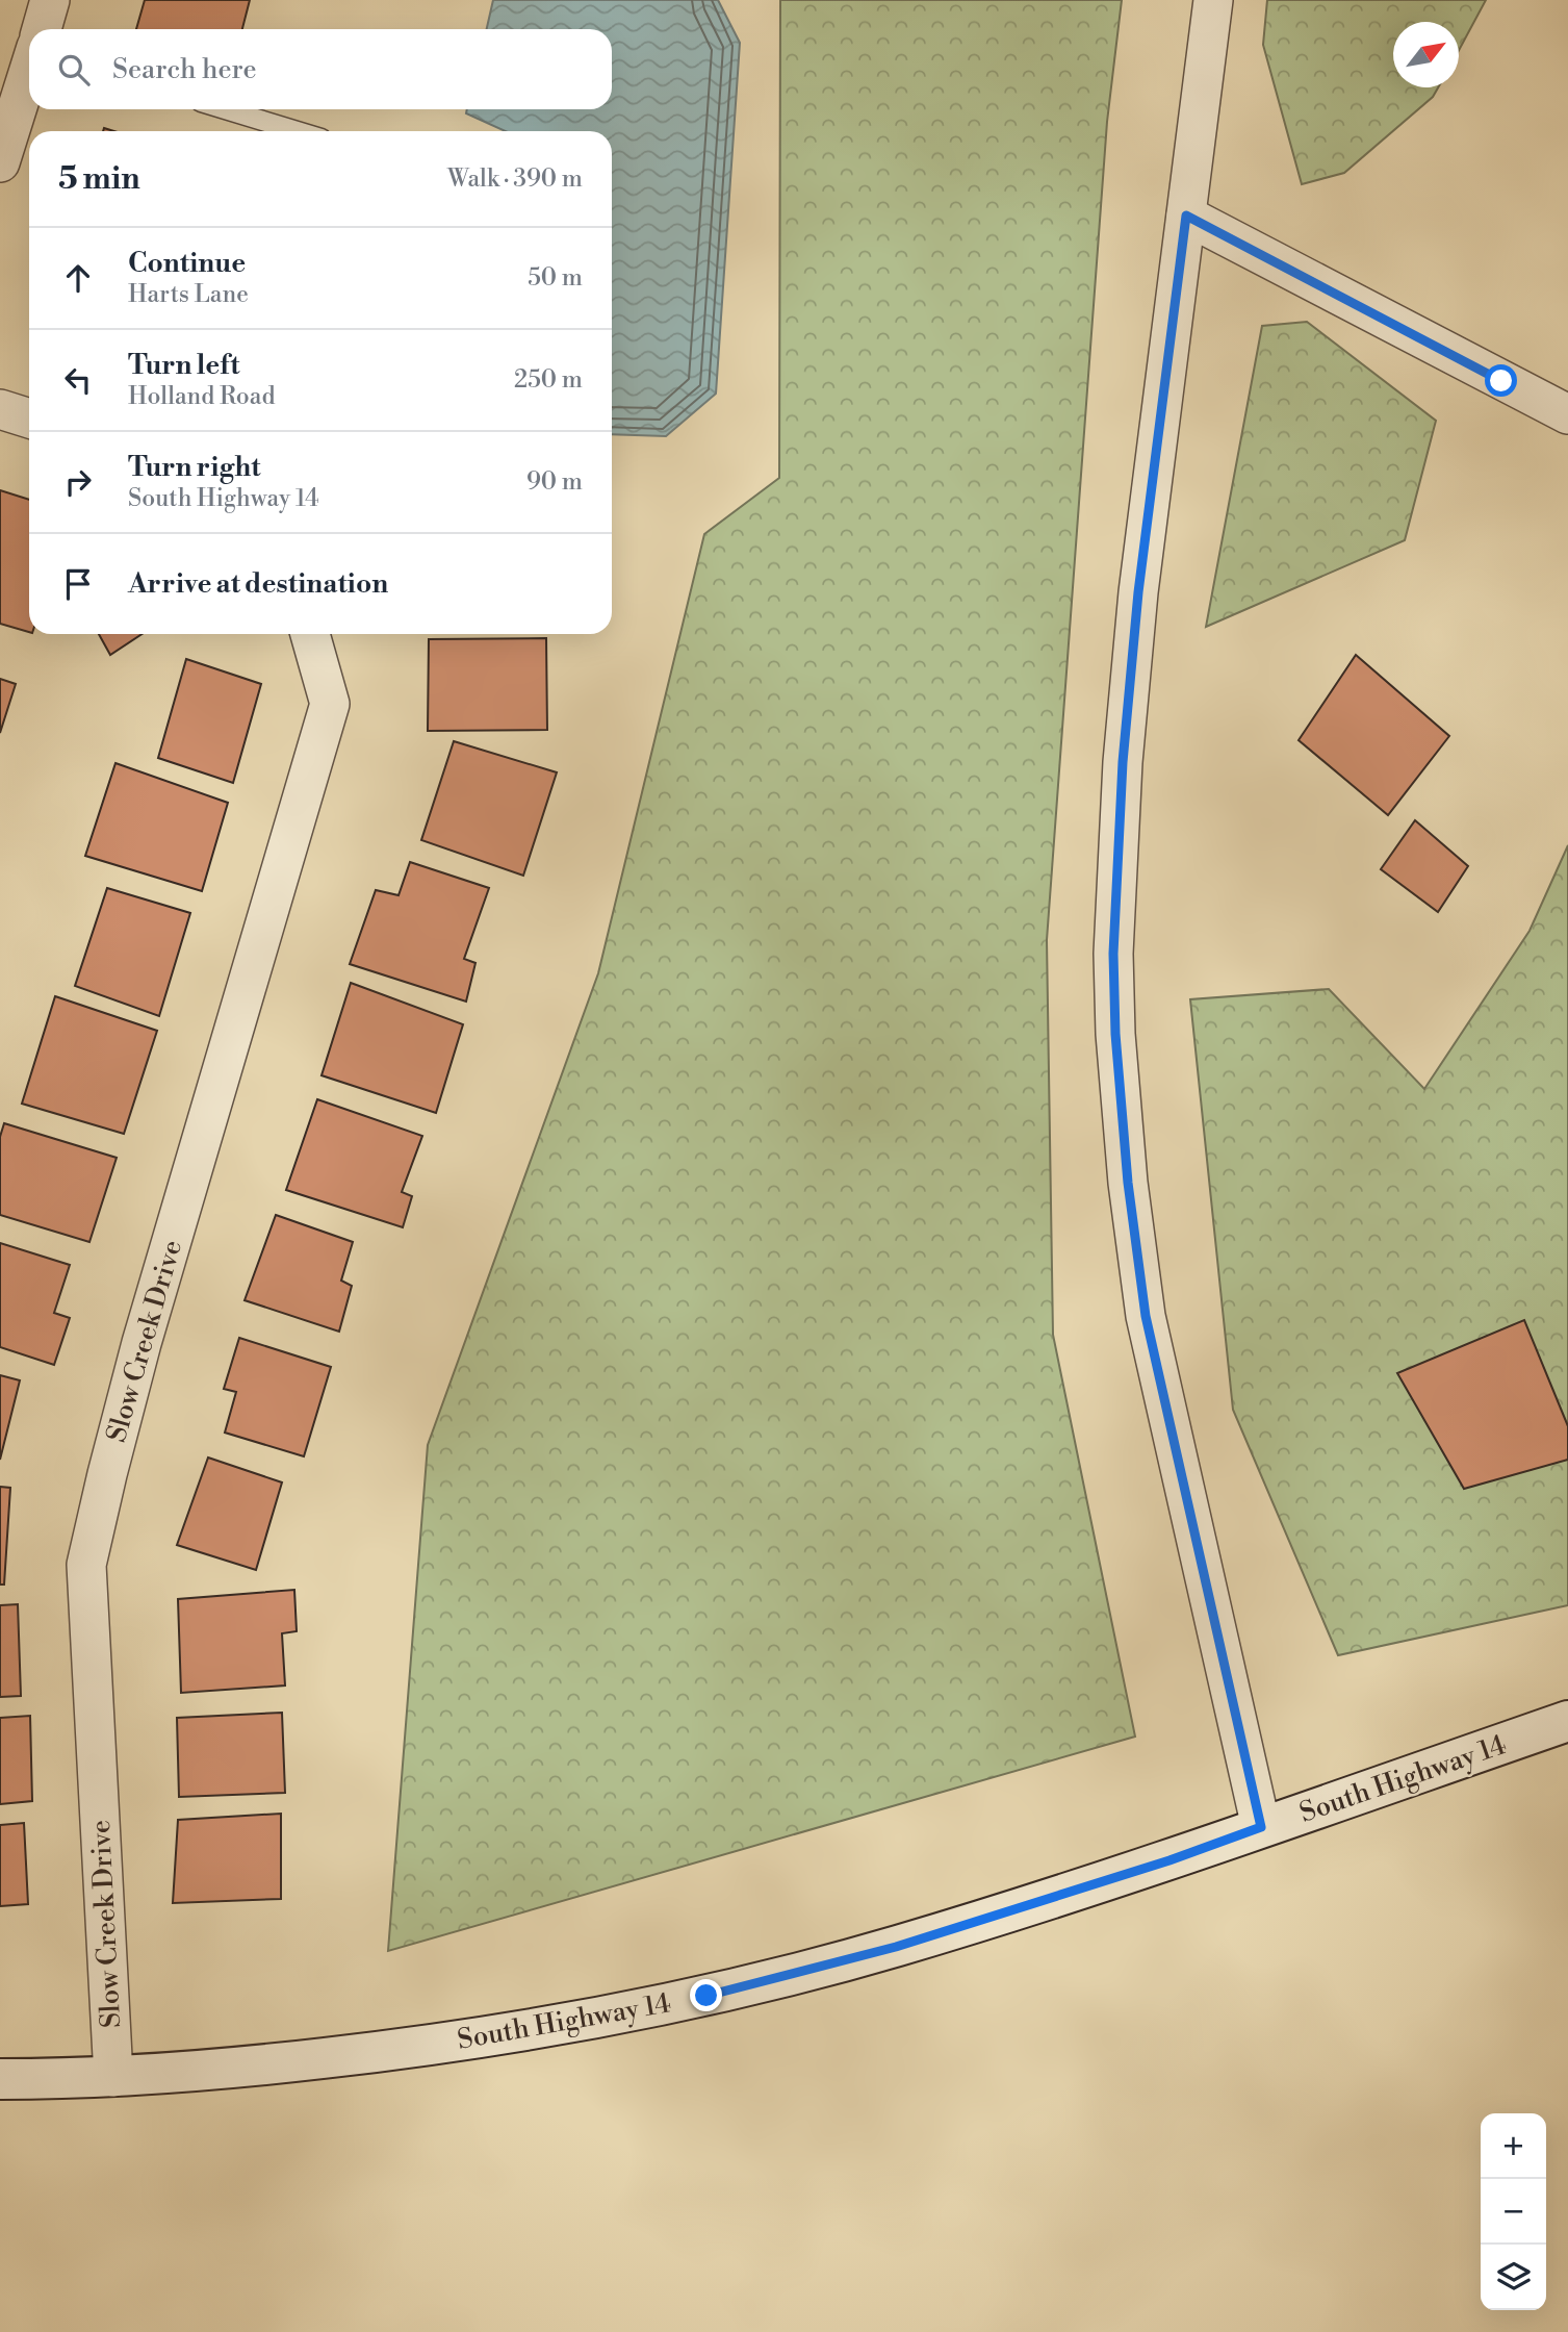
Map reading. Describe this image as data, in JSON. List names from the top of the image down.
{
  "streets": {
    "main road": ["South Highway 14"],
    "street": ["Slow Creek Drive"]
  },
  "crossings": [
    ["Slow Creek Drive", "South Highway 14"]
  ],
  "north": "top right",
  "page": {
    "search": "Search here",
    "heading": ["5 min", "Walk · 390 m"],
    "list": [
      ["Continue", "Harts Lane", "50 m"],
      ["Turn left", "Holland Road", "250 m"],
      ["Turn right", "South Highway 14", "90 m"],
      "Arrive at destination"
    ],
    "map_buttons": ["+", "−"]
  }
}
